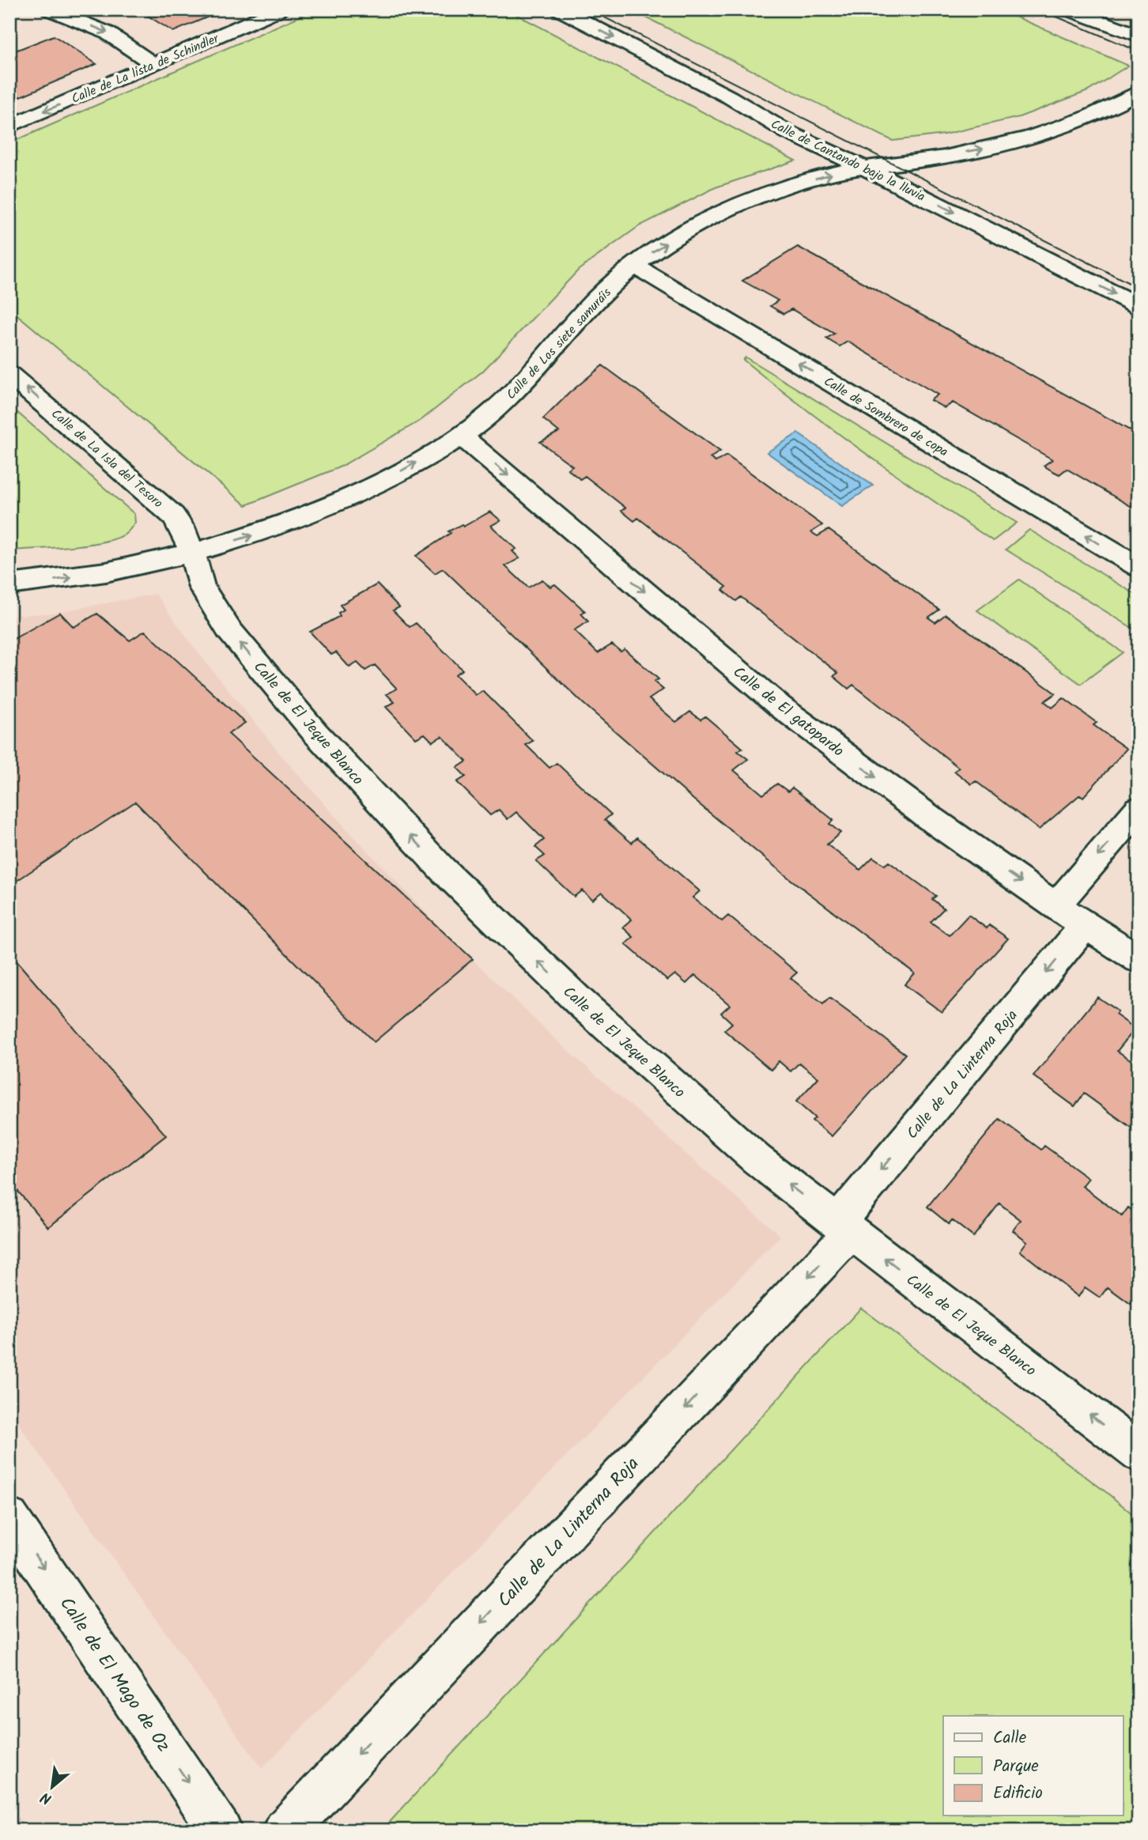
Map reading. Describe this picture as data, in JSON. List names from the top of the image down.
{
  "streets": {
    "street": [
      "Calle de La lista de Schindler",
      "Calle de Cantando bajo la lluvia",
      "Calle de Los siete samuráis",
      "Calle de Sombrero de copa",
      "Calle de La Isla del Tesoro",
      "Calle de El gatopardo",
      "Calle de El Jeque Blanco",
      "Calle de La Linterna Roja",
      "Calle de El Mago de Oz"
    ]
  },
  "crossings": [
    ["Calle de Cantando bajo la lluvia", "Calle de Los siete samuráis"],
    ["Calle de Los siete samuráis", "Calle de Sombrero de copa"],
    ["Calle de Los siete samuráis", "Calle de La Isla del Tesoro"],
    ["Calle de Los siete samuráis", "Calle de El gatopardo"],
    ["Calle de Los siete samuráis", "Calle de El Jeque Blanco"],
    ["Calle de La Isla del Tesoro", "Calle de El Jeque Blanco"],
    ["Calle de El gatopardo", "Calle de La Linterna Roja"],
    ["Calle de El Jeque Blanco", "Calle de La Linterna Roja"]
  ],
  "one_way": [
    "Calle de La lista de Schindler",
    "Calle de Cantando bajo la lluvia",
    "Calle de Los siete samuráis",
    "Calle de Sombrero de copa",
    "Calle de La Isla del Tesoro",
    "Calle de El gatopardo",
    "Calle de El Jeque Blanco",
    "Calle de La Linterna Roja",
    "Calle de El Mago de Oz"
  ],
  "legend": ["Calle", "Parque", "Edificio"],
  "north": "bottom left"
}
